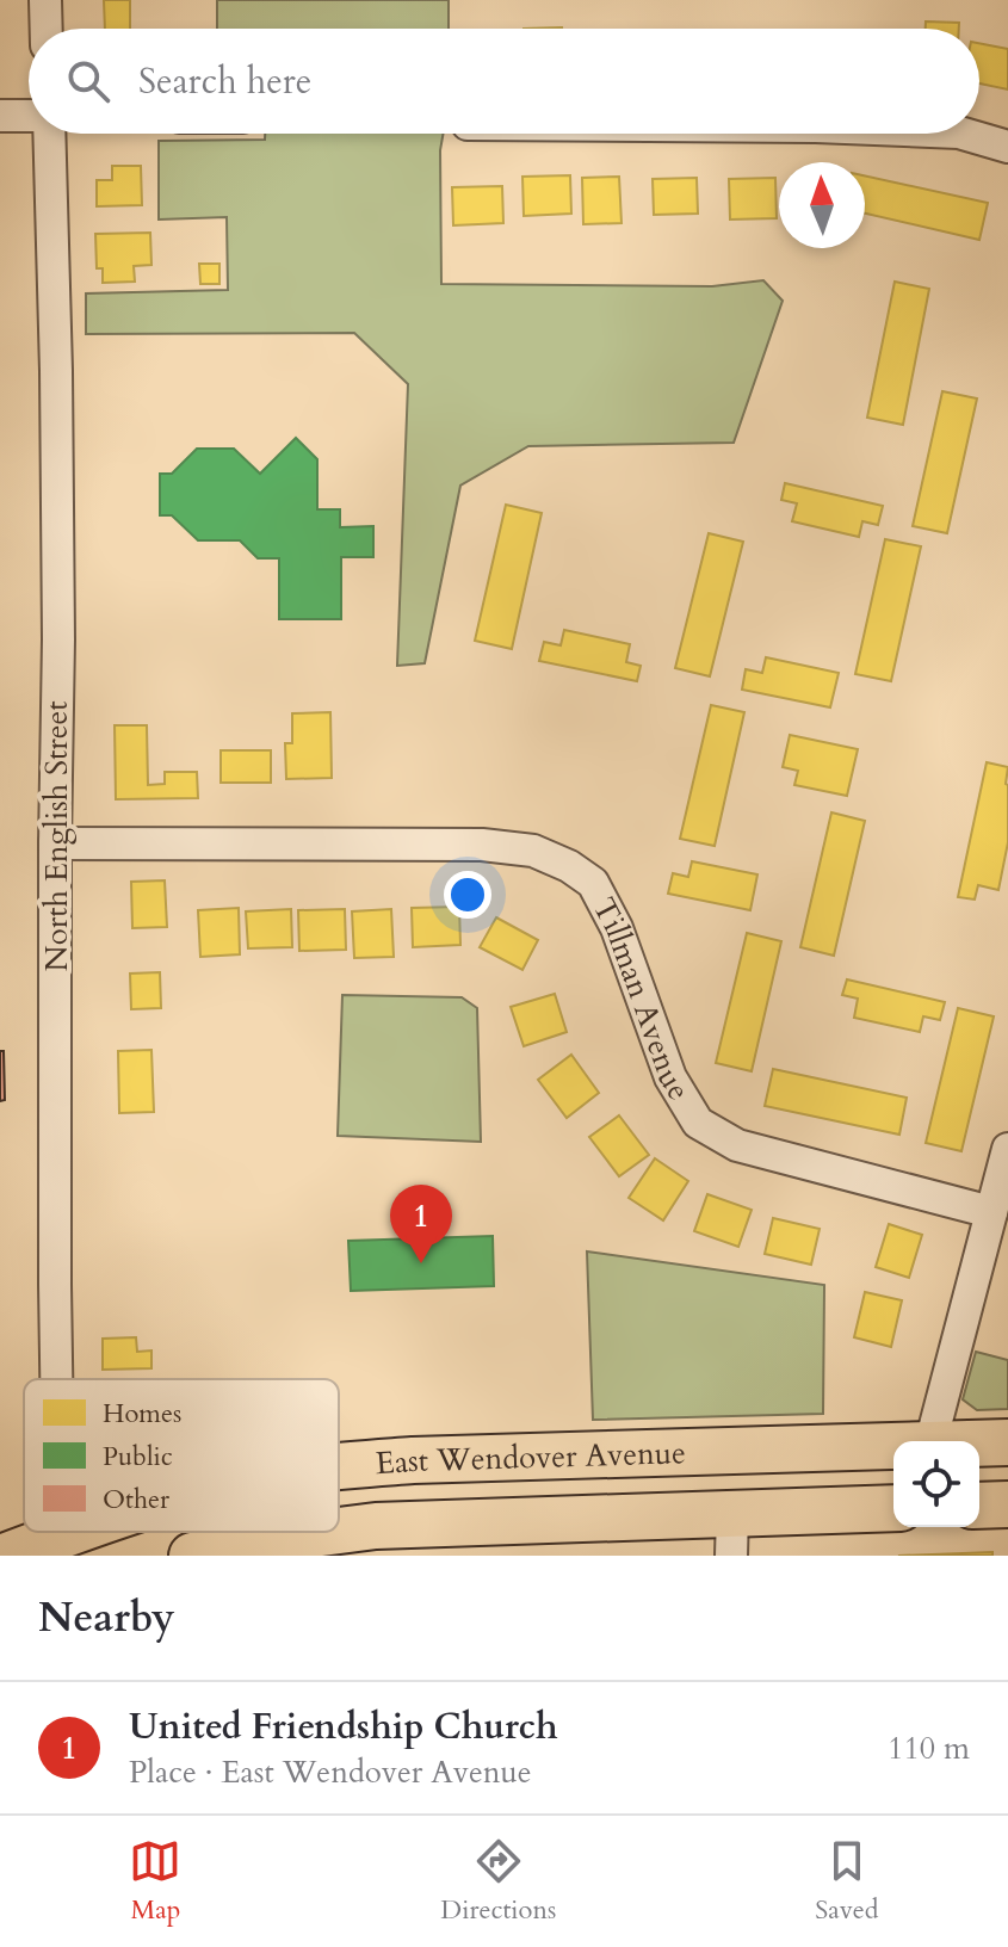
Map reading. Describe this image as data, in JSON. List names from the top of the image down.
{
  "streets": {
    "highway": ["East Wendover Avenue"],
    "street": ["North English Street", "Tillman Avenue"]
  },
  "crossings": [
    ["North English Street", "Tillman Avenue"]
  ],
  "legend": ["Homes", "Public", "Other"],
  "north": "top",
  "page": {
    "search": "Search here",
    "pins": "1",
    "heading": "Nearby",
    "list": [
      {
        "mark": "1",
        "name": "United Friendship Church",
        "note": "Place · East Wendover Avenue",
        "value": "110 m"
      }
    ],
    "nav": ["Map", "Directions", "Saved"]
  }
}
